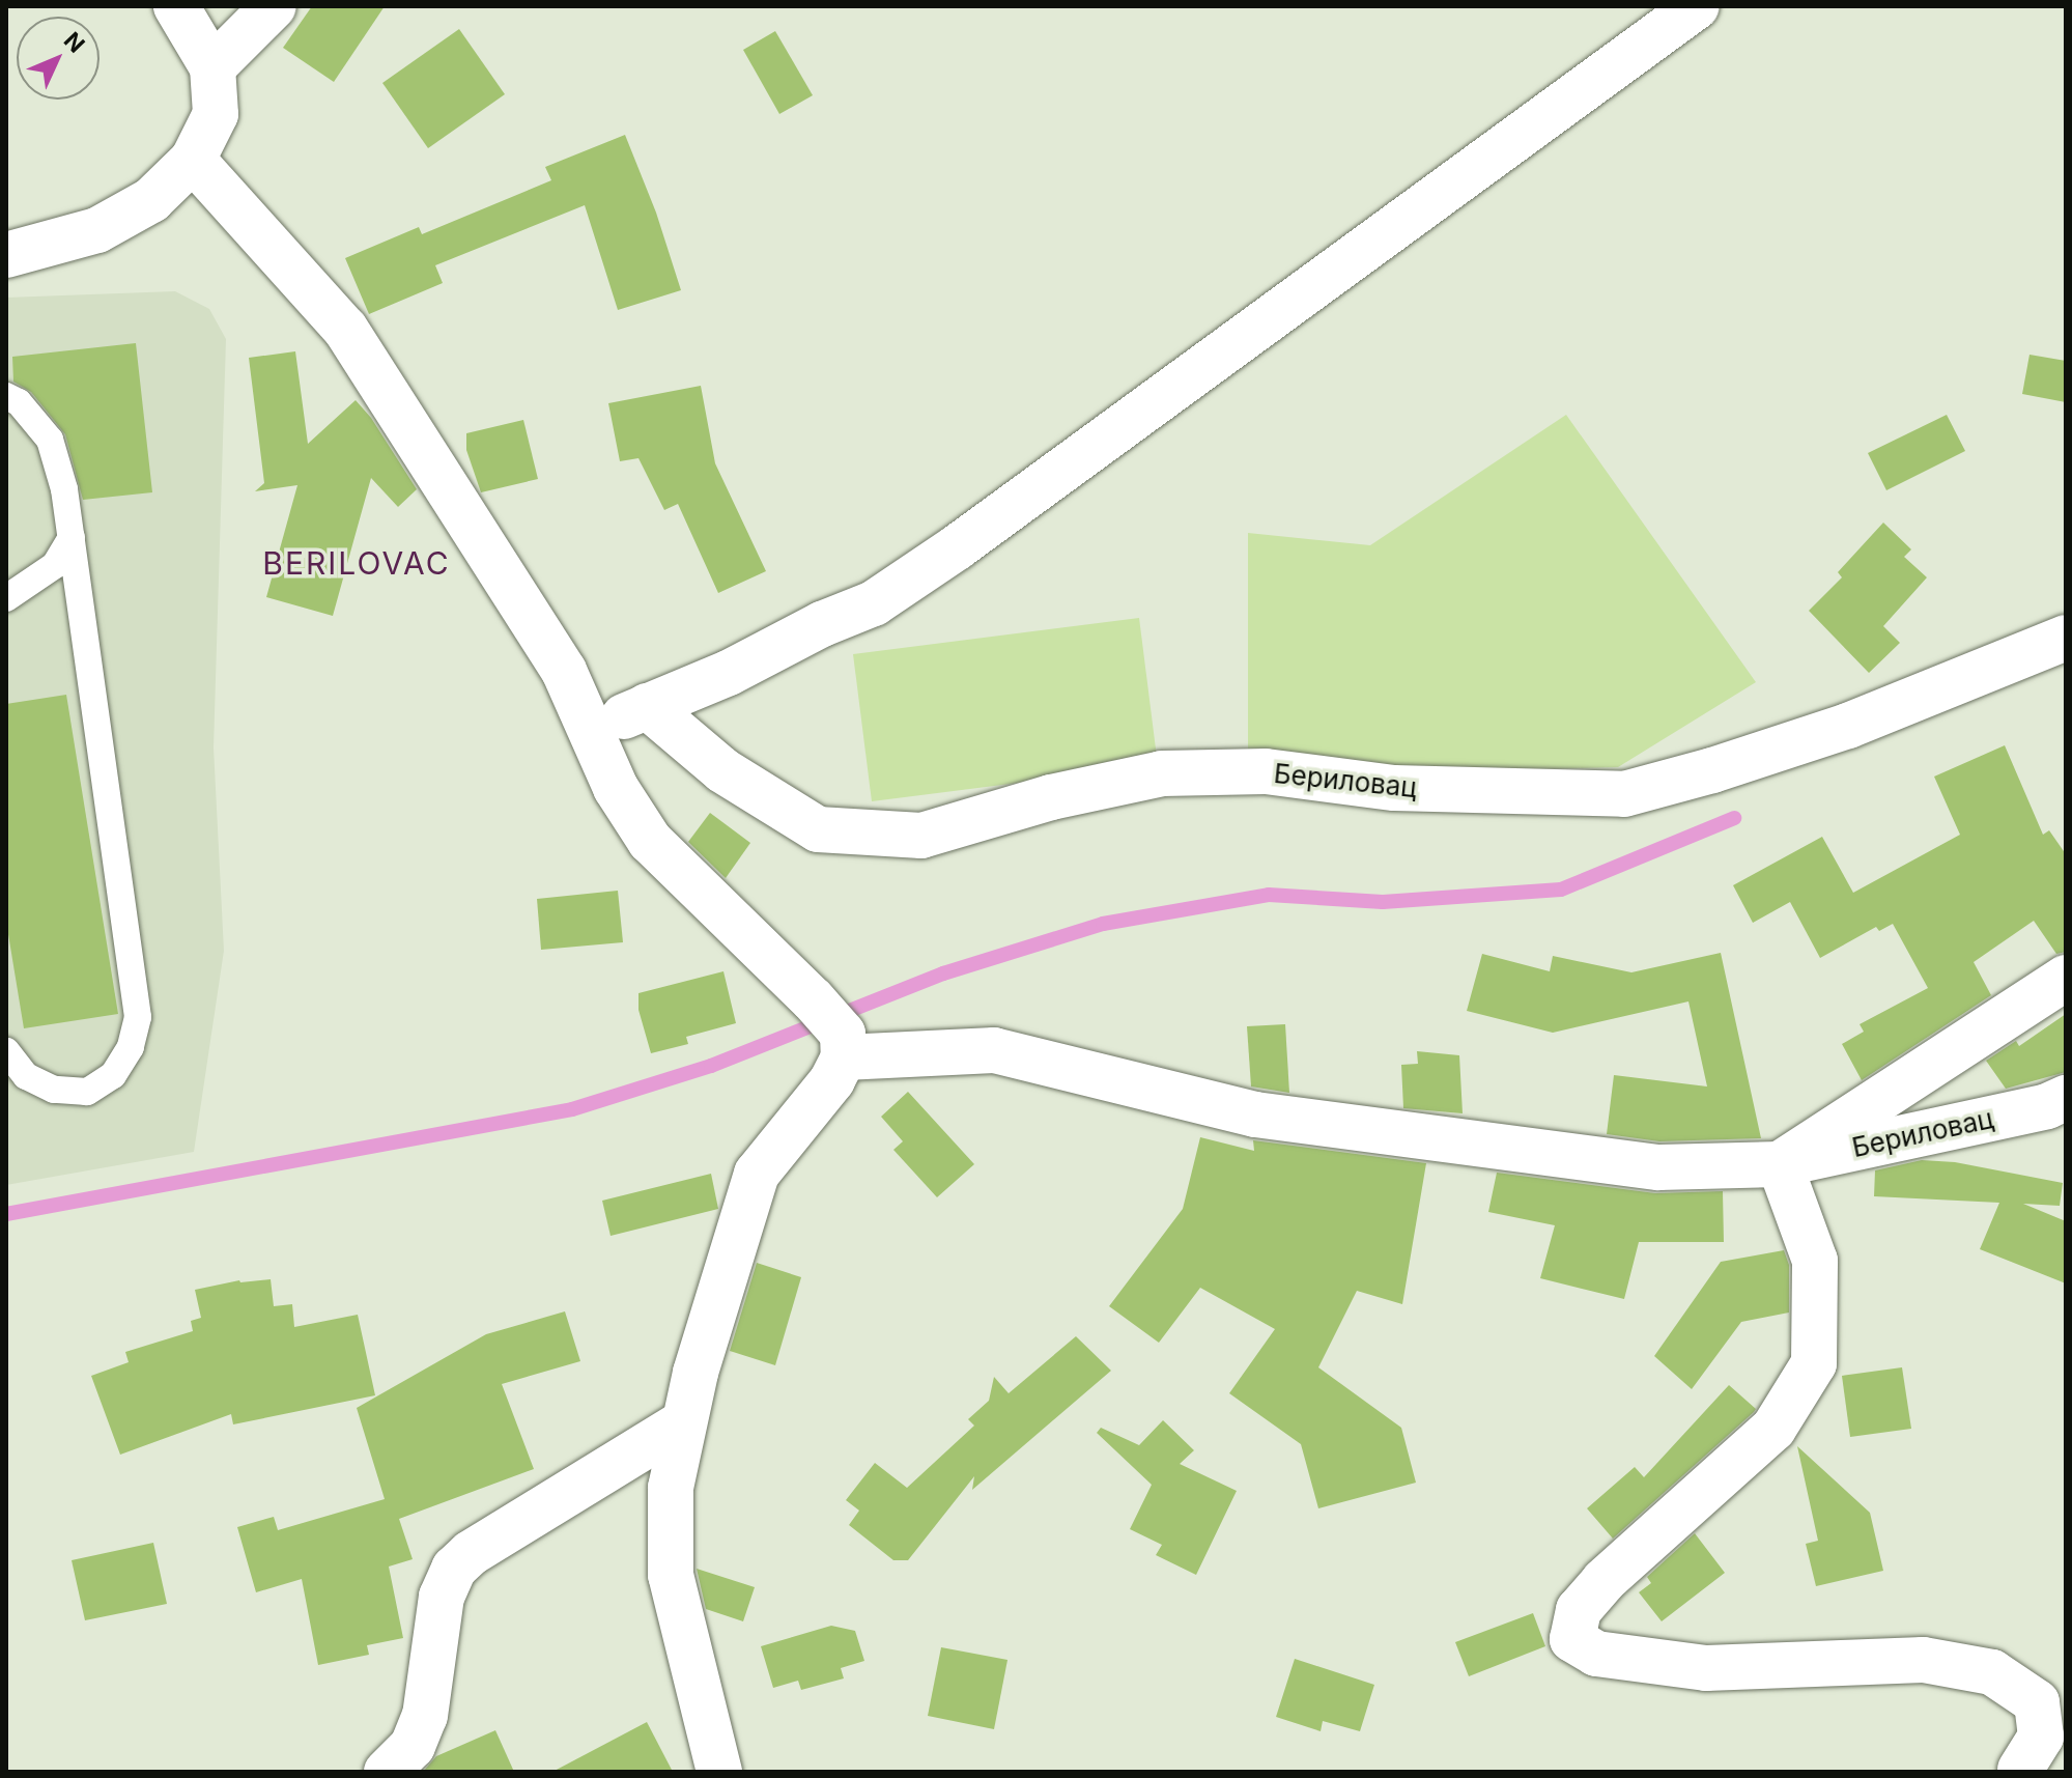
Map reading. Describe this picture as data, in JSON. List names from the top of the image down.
{
  "streets": {
    "street": ["Бериловац"]
  },
  "districts": ["BERILOVAC"],
  "north": "top right"
}
